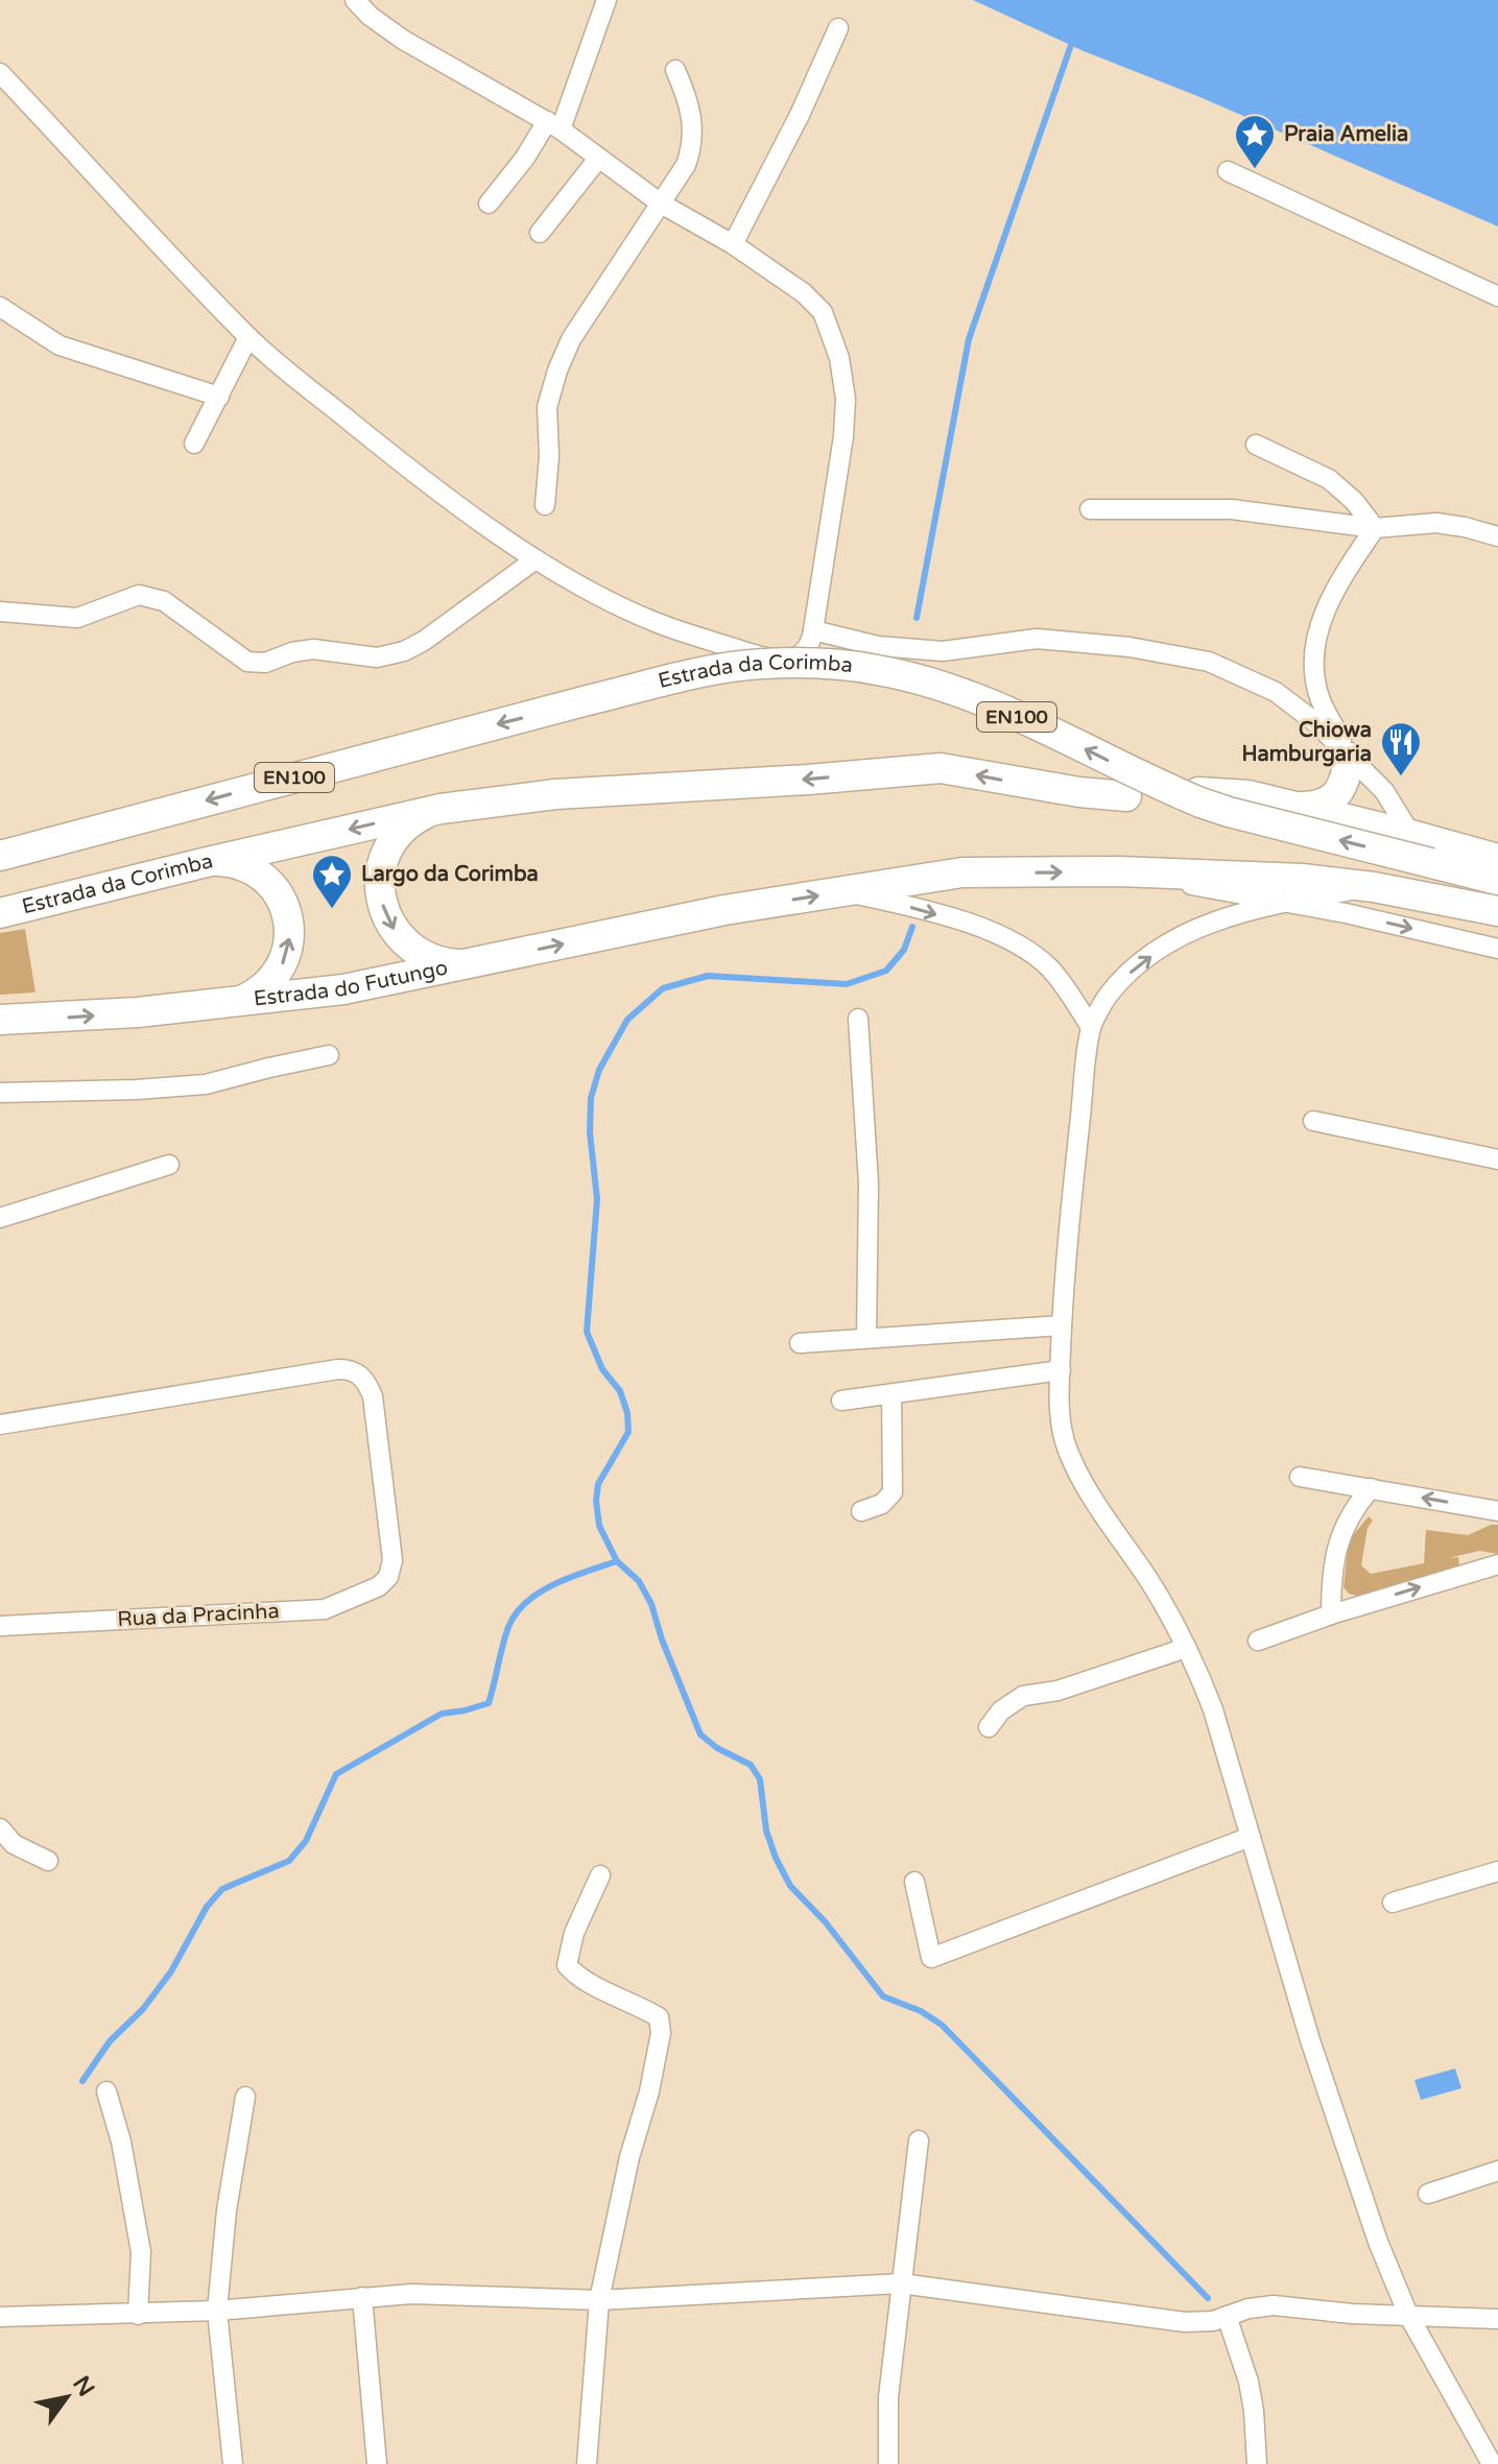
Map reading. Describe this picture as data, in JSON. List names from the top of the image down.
{
  "streets": {
    "main road": ["Estrada da Corimba", "EN100", "Estrada do Futungo"],
    "street": ["Rua da Pracinha"]
  },
  "places": {
    "place": ["Praia Amelia", "Largo da Corimba"],
    "restaurant": ["Chiowa Hamburgaria"]
  },
  "north": "top right"
}
